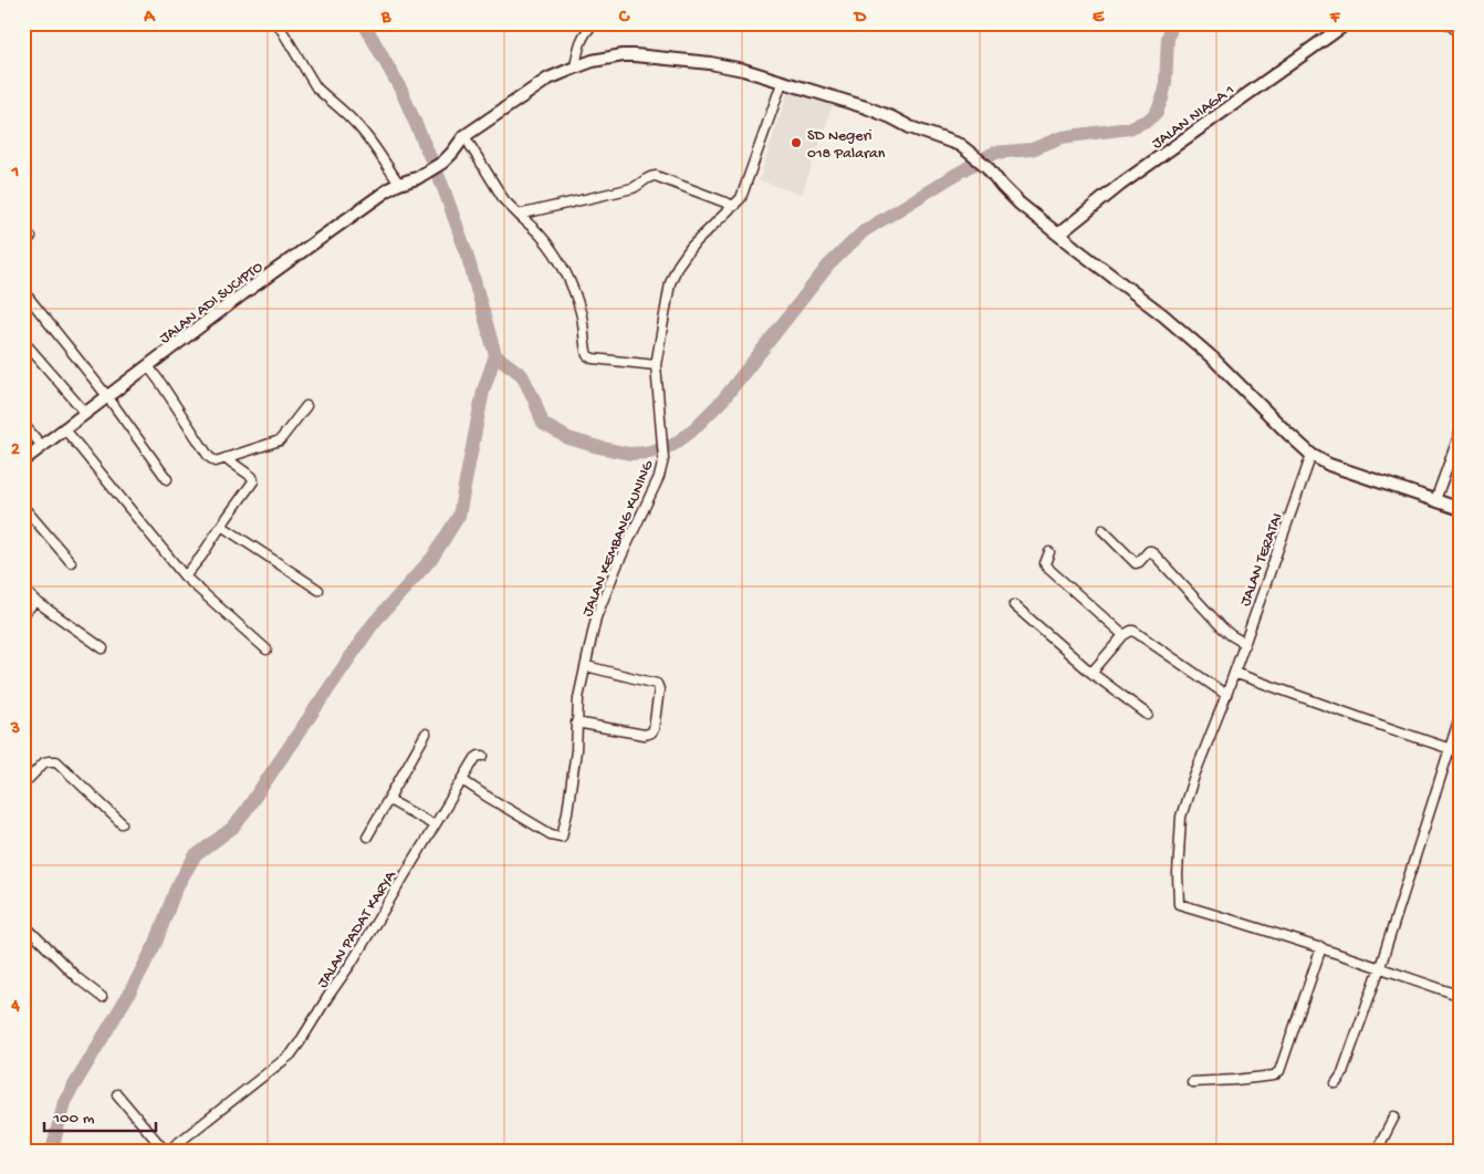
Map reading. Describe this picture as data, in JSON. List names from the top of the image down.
{
  "streets": {
    "street": [
      "JALAN NIAGA 1",
      "JALAN ADI SUCIPTO",
      "JALAN KEMBANG KUNING",
      "JALAN TERATAI",
      "JALAN PADAT KARYA"
    ]
  },
  "crossings": [
    ["JALAN NIAGA 1", "JALAN ADI SUCIPTO"],
    ["JALAN ADI SUCIPTO", "JALAN KEMBANG KUNING"],
    ["JALAN ADI SUCIPTO", "JALAN TERATAI"],
    ["JALAN KEMBANG KUNING", "JALAN PADAT KARYA"]
  ],
  "places": ["SD Negeri 018 Palaran"],
  "scale_bar": "100 m",
  "grid": {
    "columns": [
      "A",
      "B",
      "C",
      "D",
      "E",
      "F"
    ],
    "rows": [
      "1",
      "2",
      "3",
      "4"
    ]
  }
}
